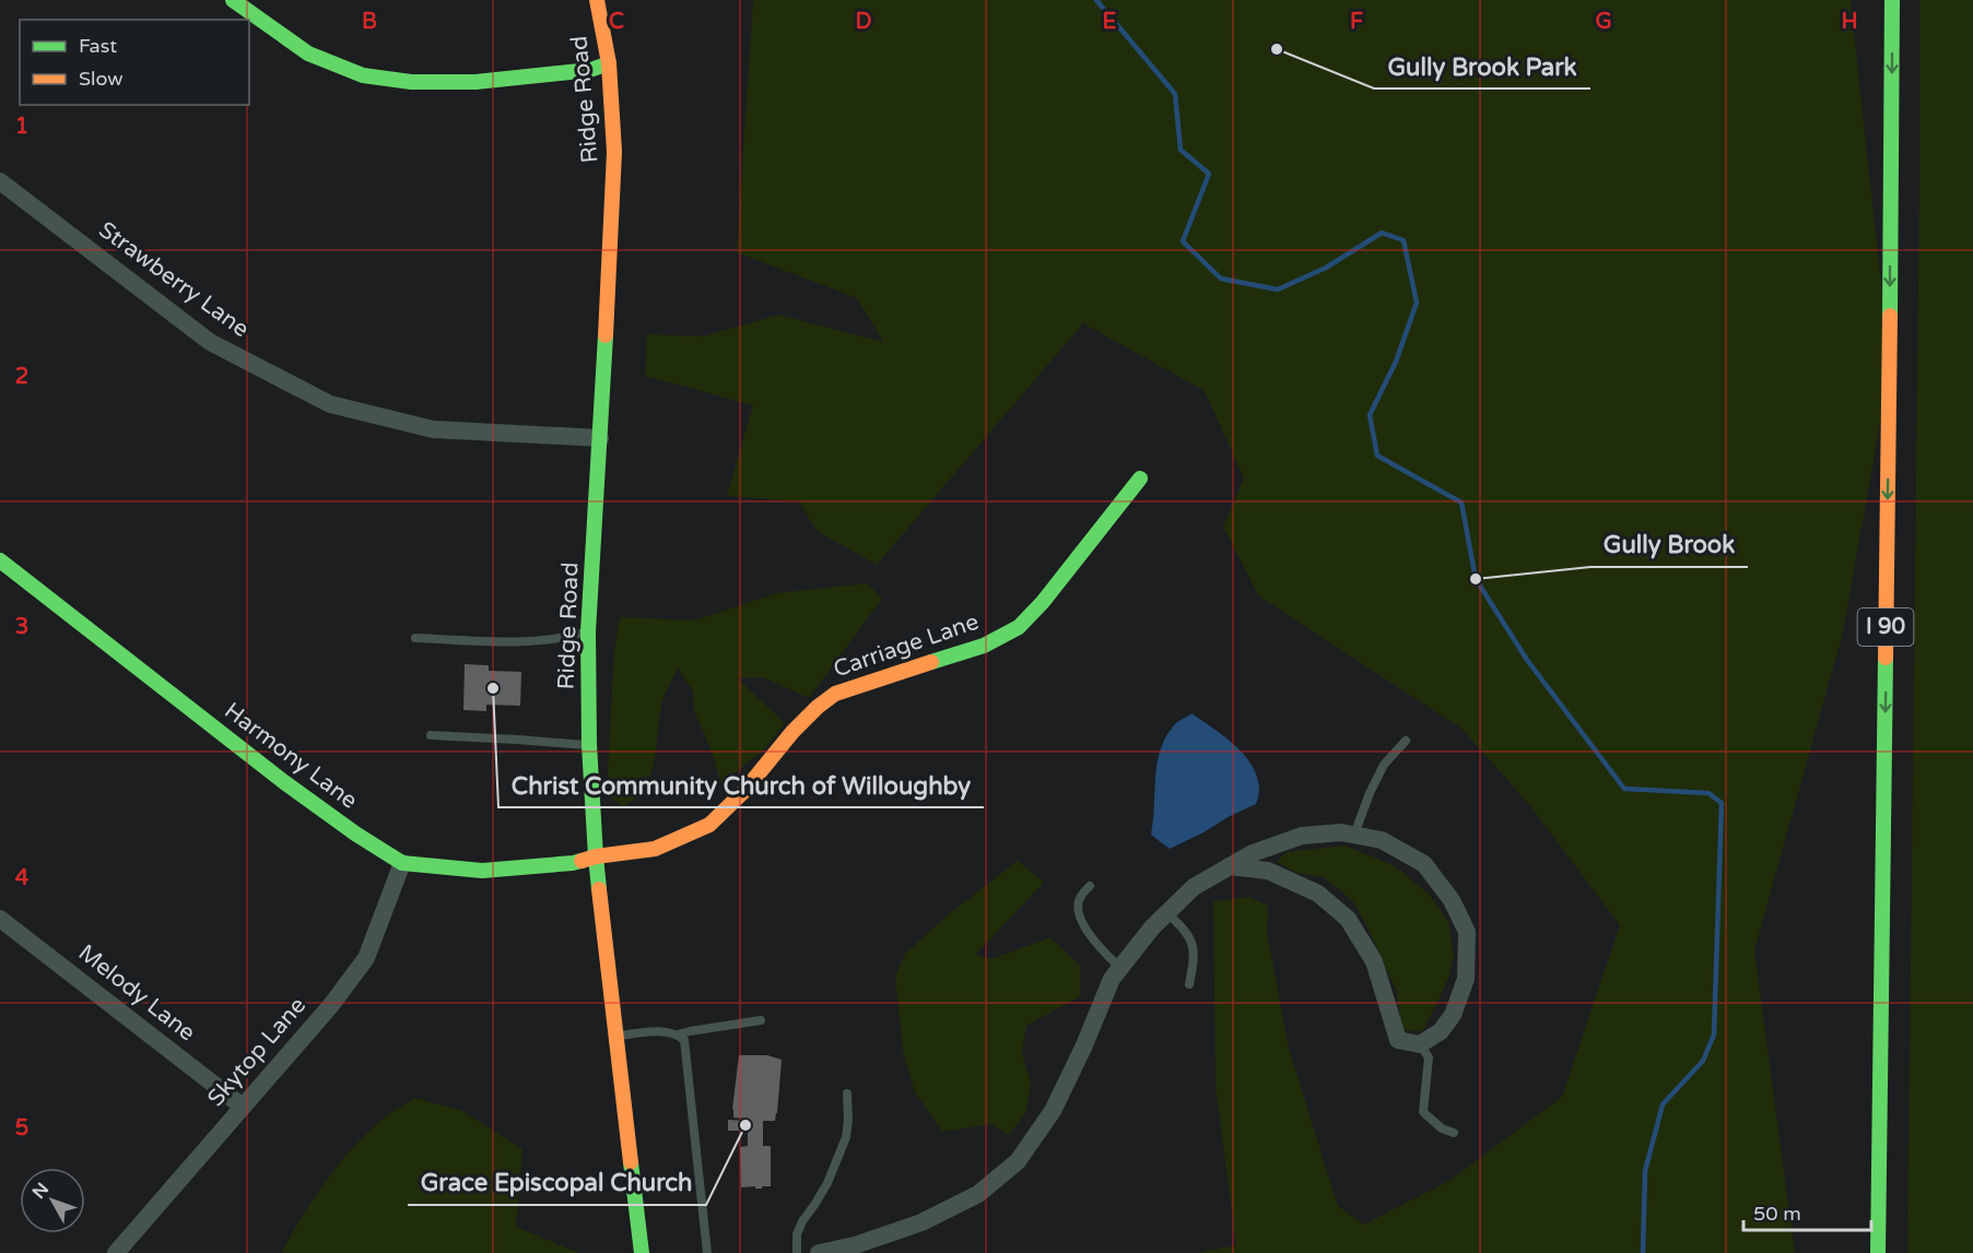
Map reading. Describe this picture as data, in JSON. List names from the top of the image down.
{
  "streets": {
    "main road": [
      "Ridge Road",
      "I 90",
      "Carriage Lane",
      "Harmony Lane"
    ],
    "street": ["Strawberry Lane", "Melody Lane", "Skytop Lane"]
  },
  "crossings": [
    ["Ridge Road", "Strawberry Lane"],
    ["Ridge Road", "Carriage Lane"],
    ["Ridge Road", "Harmony Lane"],
    ["Carriage Lane", "Harmony Lane"],
    ["Harmony Lane", "Skytop Lane"],
    ["Melody Lane", "Skytop Lane"]
  ],
  "places": [
    "Gully Brook Park",
    "Gully Brook",
    "Christ Community Church of Willoughby",
    "Grace Episcopal Church"
  ],
  "legend": ["Fast", "Slow"],
  "scale_bar": "50 m",
  "north": "top left",
  "grid": {
    "columns": [
      "B",
      "C",
      "D",
      "E",
      "F",
      "G",
      "H"
    ],
    "rows": [
      "1",
      "2",
      "3",
      "4",
      "5"
    ]
  }
}
